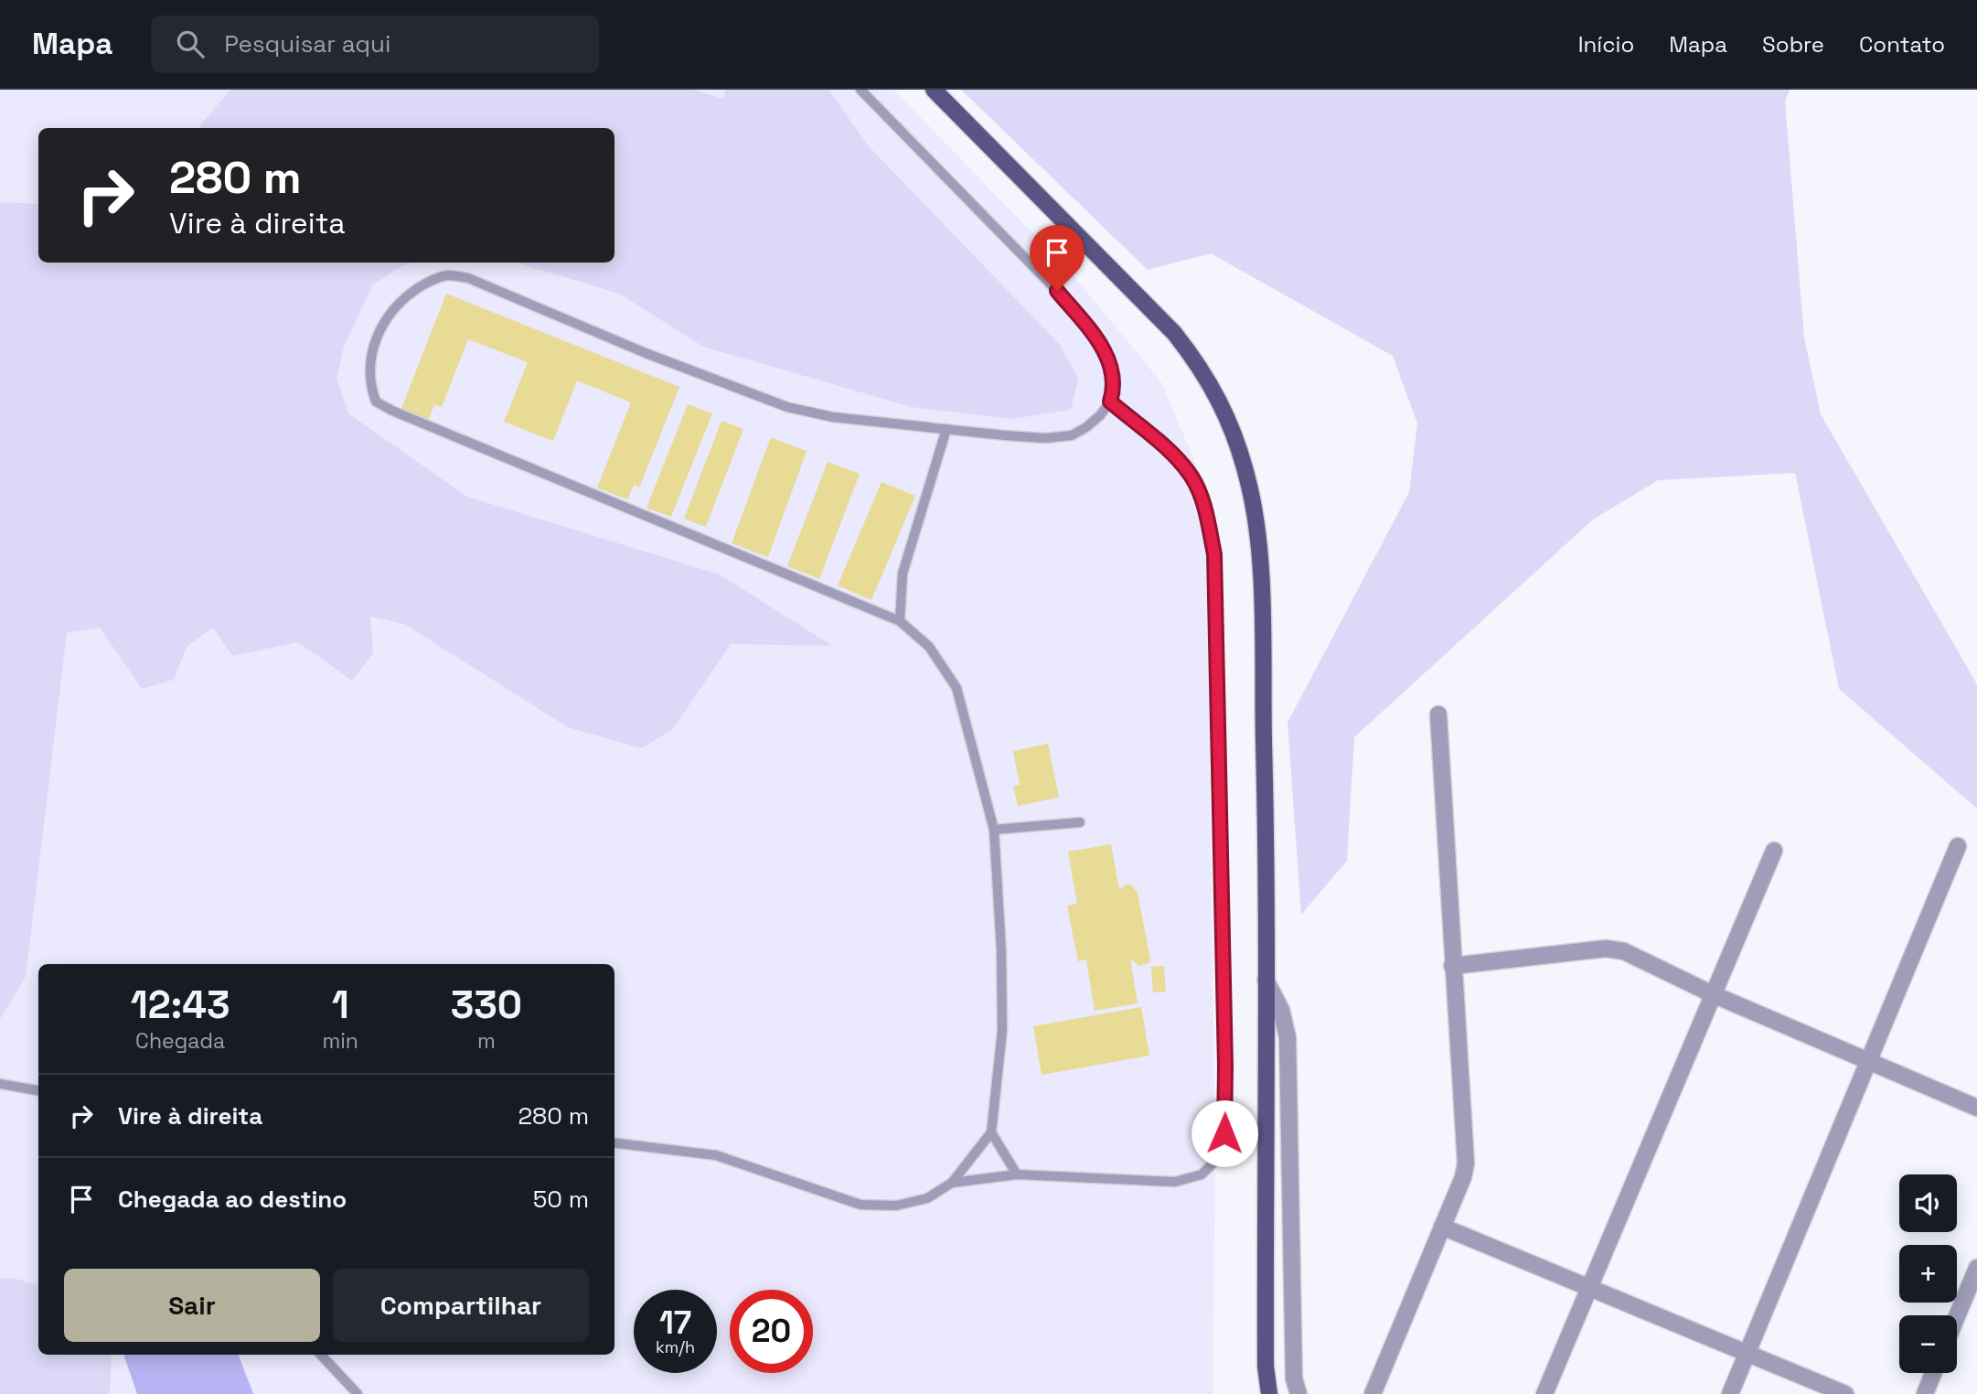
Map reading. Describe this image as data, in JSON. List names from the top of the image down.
{
  "page": {
    "header": "Mapa",
    "search": "Pesquisar aqui",
    "nav": [
      "Início",
      "Mapa",
      "Sobre",
      "Contato"
    ],
    "turn": ["280 m", "Vire à direita"],
    "eta": [
      "12:43",
      "Chegada",
      "1",
      "min",
      "330",
      "m"
    ],
    "list": [
      {
        "name": "Vire à direita",
        "value": "280 m"
      },
      {
        "name": "Chegada ao destino",
        "value": "50 m"
      }
    ],
    "map_buttons": ["+", "−"],
    "buttons": ["Sair", "Compartilhar"],
    "speed": "17 km/h",
    "limit": "20"
  }
}
